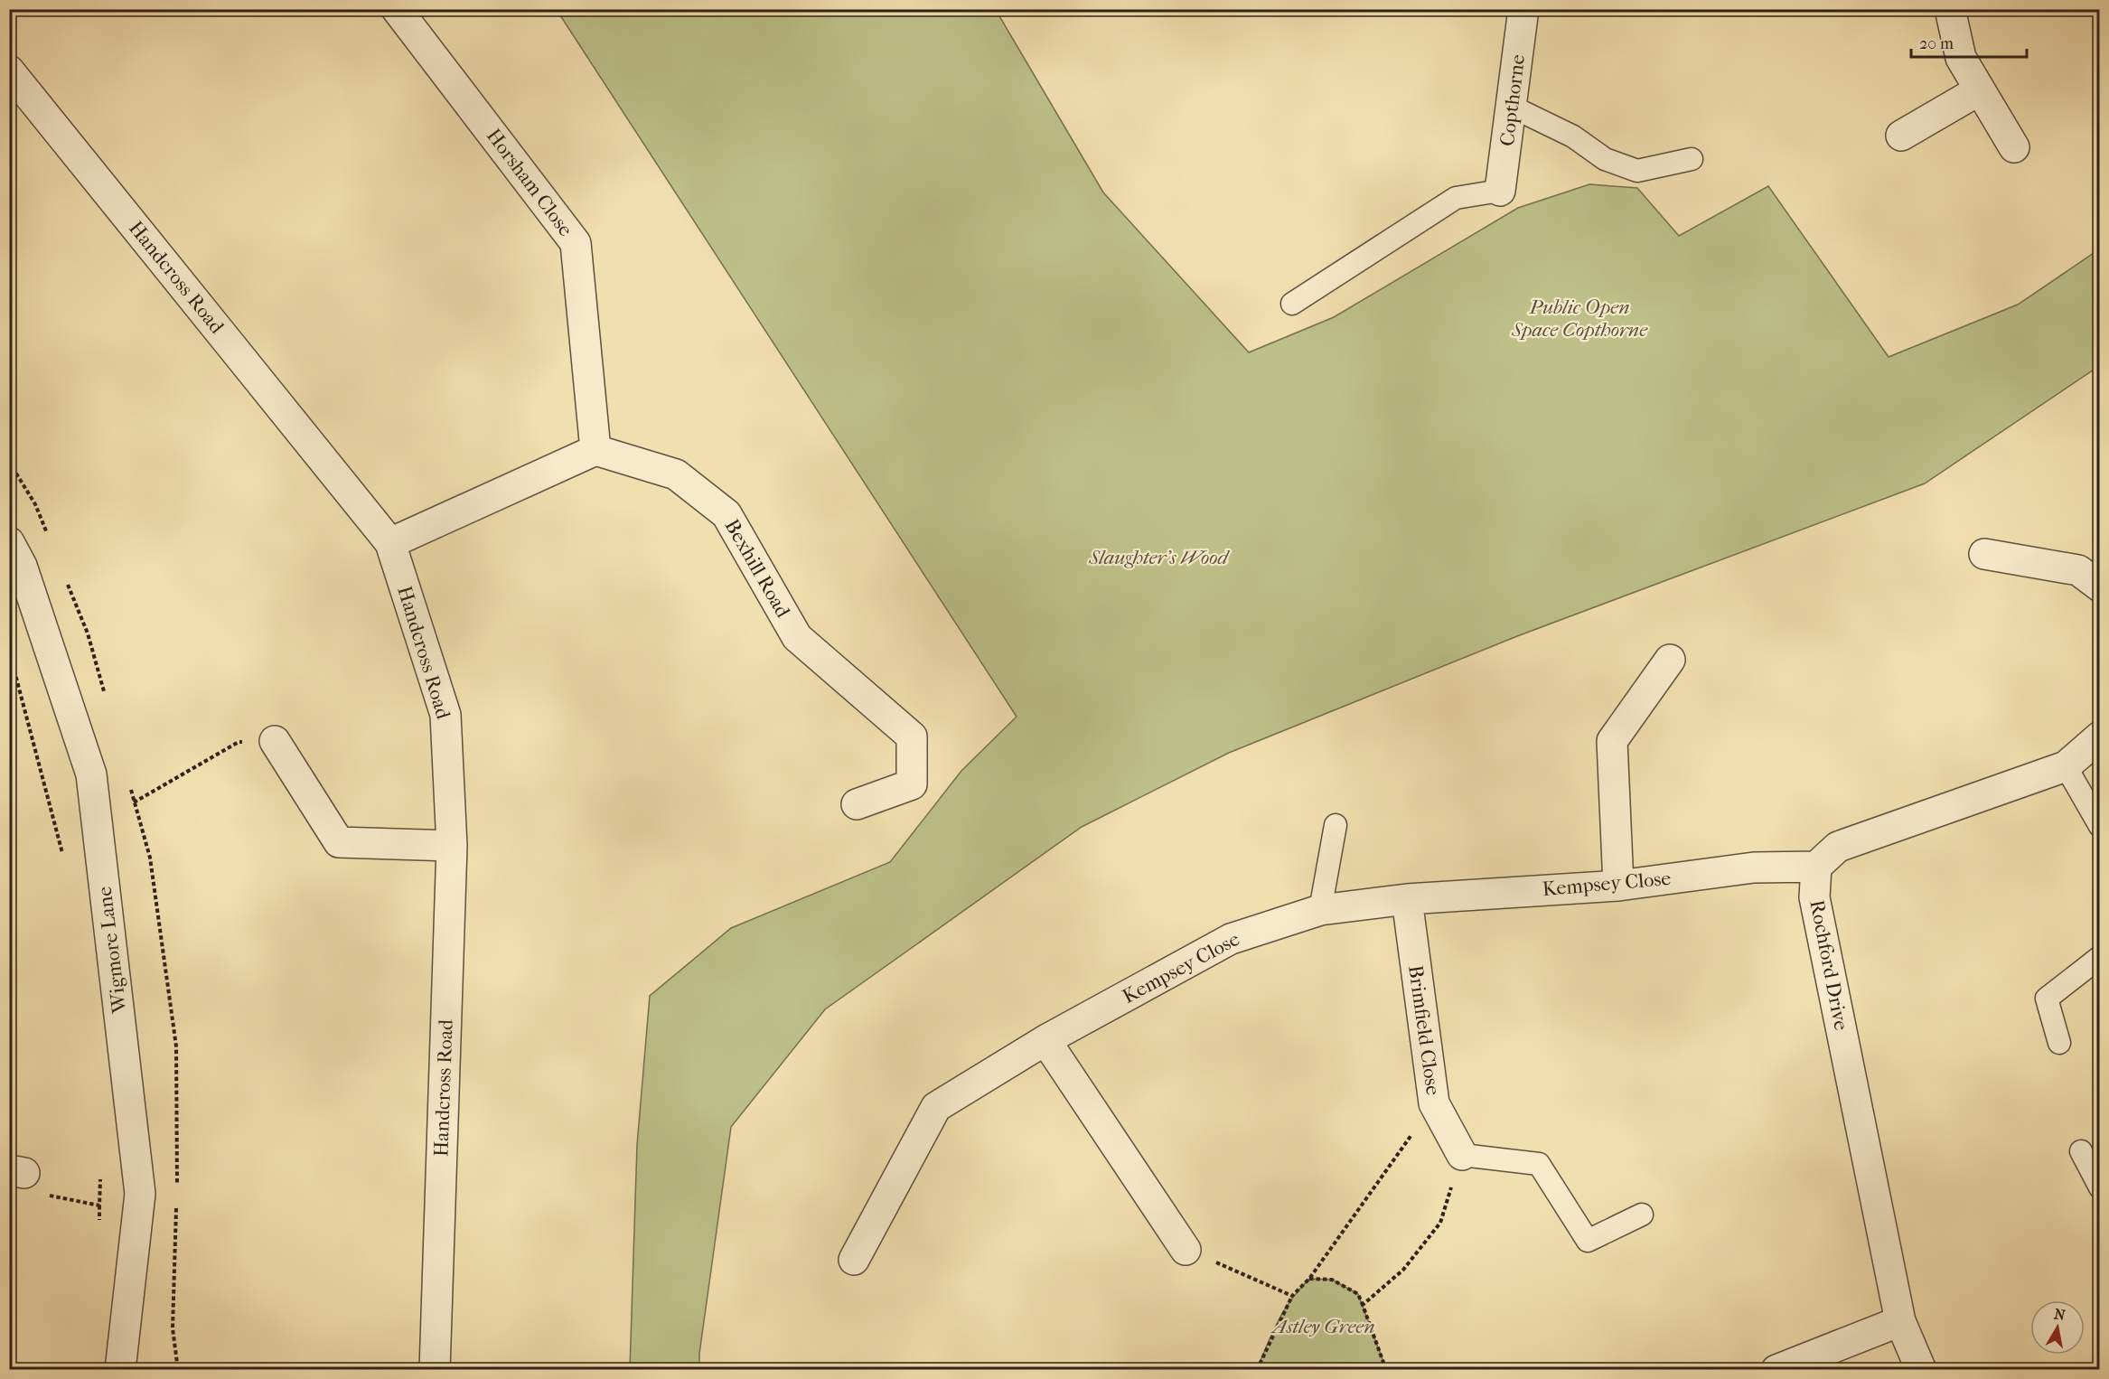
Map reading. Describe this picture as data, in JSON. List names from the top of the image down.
{
  "streets": {
    "street": [
      "Copthorne",
      "Horsham Close",
      "Handcross Road",
      "Bexhill Road",
      "Kempsey Close",
      "Wigmore Lane",
      "Rochford Drive",
      "Brimfield Close"
    ]
  },
  "crossings": [
    ["Horsham Close", "Bexhill Road"],
    ["Kempsey Close", "Rochford Drive"],
    ["Kempsey Close", "Brimfield Close"]
  ],
  "parks": ["Public Open Space Copthorne", "Slaughter's Wood", "Astley Green"],
  "scale_bar": "20 m",
  "north": "top"
}
